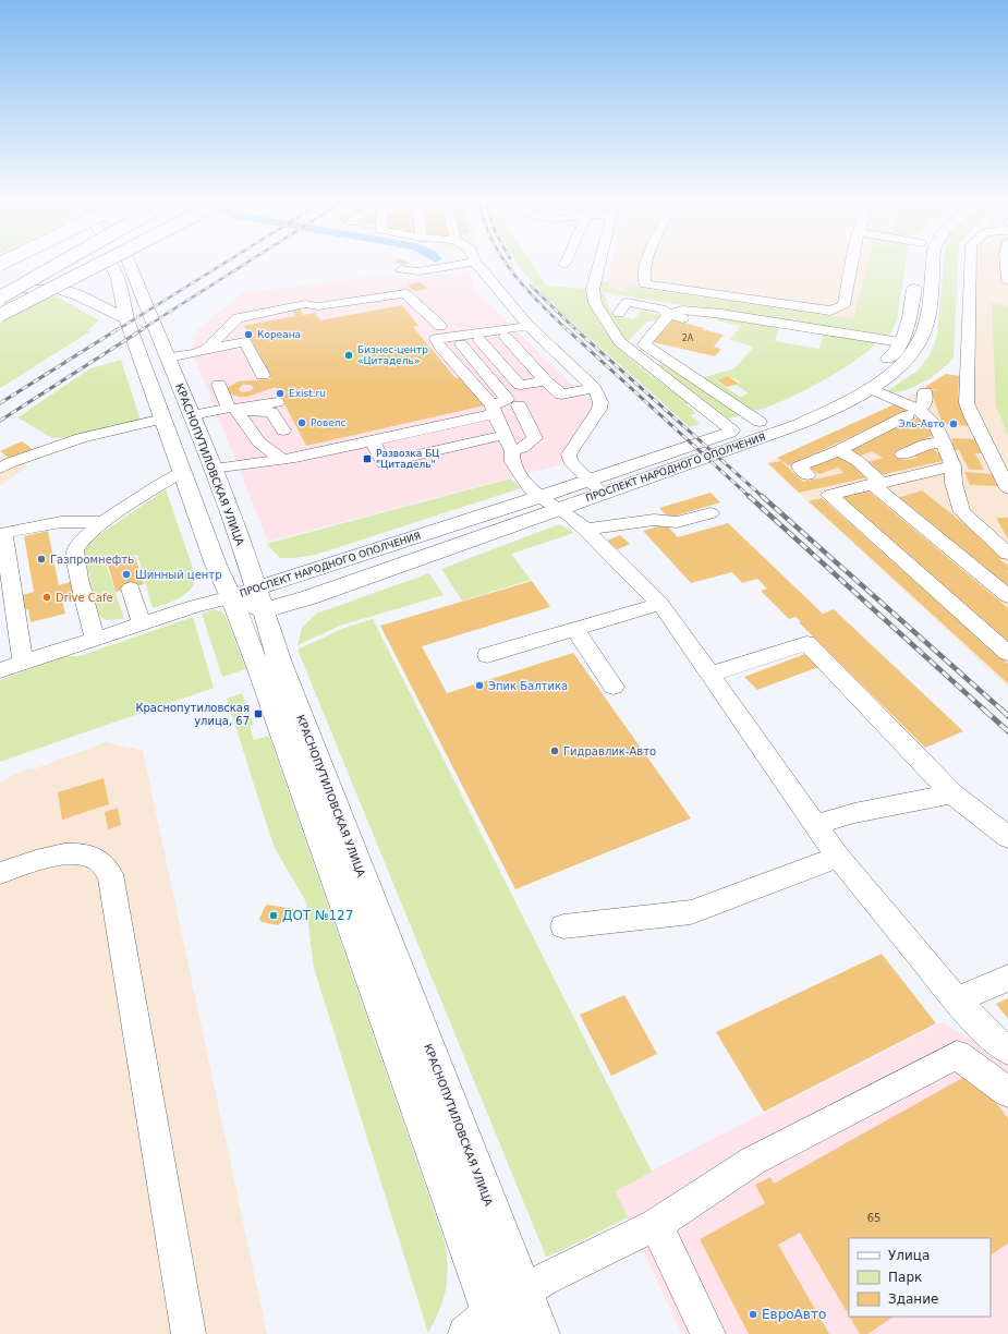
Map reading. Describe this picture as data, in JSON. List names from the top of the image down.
{
  "streets": {
    "main road": ["КРАСНОПУТИЛОВСКАЯ УЛИЦА", "ПРОСПЕКТ НАРОДНОГО ОПОЛЧЕНИЯ"]
  },
  "crossings": [
    ["КРАСНОПУТИЛОВСКАЯ УЛИЦА", "ПРОСПЕКТ НАРОДНОГО ОПОЛЧЕНИЯ"]
  ],
  "places": {
    "other": [
      "Кореана",
      "Бизнес-центр «Цитадель»",
      "Exist.ru",
      "Ровелс",
      "Эль-Авто",
      "Газпромнефть",
      "Шинный центр",
      "Drive Cafe",
      "Эпик Балтика",
      "Гидравлик-Авто",
      "ДОТ №127",
      "ЕвроАвто"
    ],
    "transit": ["Развозка БЦ \"Цитадель\"", "Краснопутиловская улица, 67"]
  },
  "house_numbers": ["2А", "65"],
  "legend": ["Улица", "Парк", "Здание"]
}
